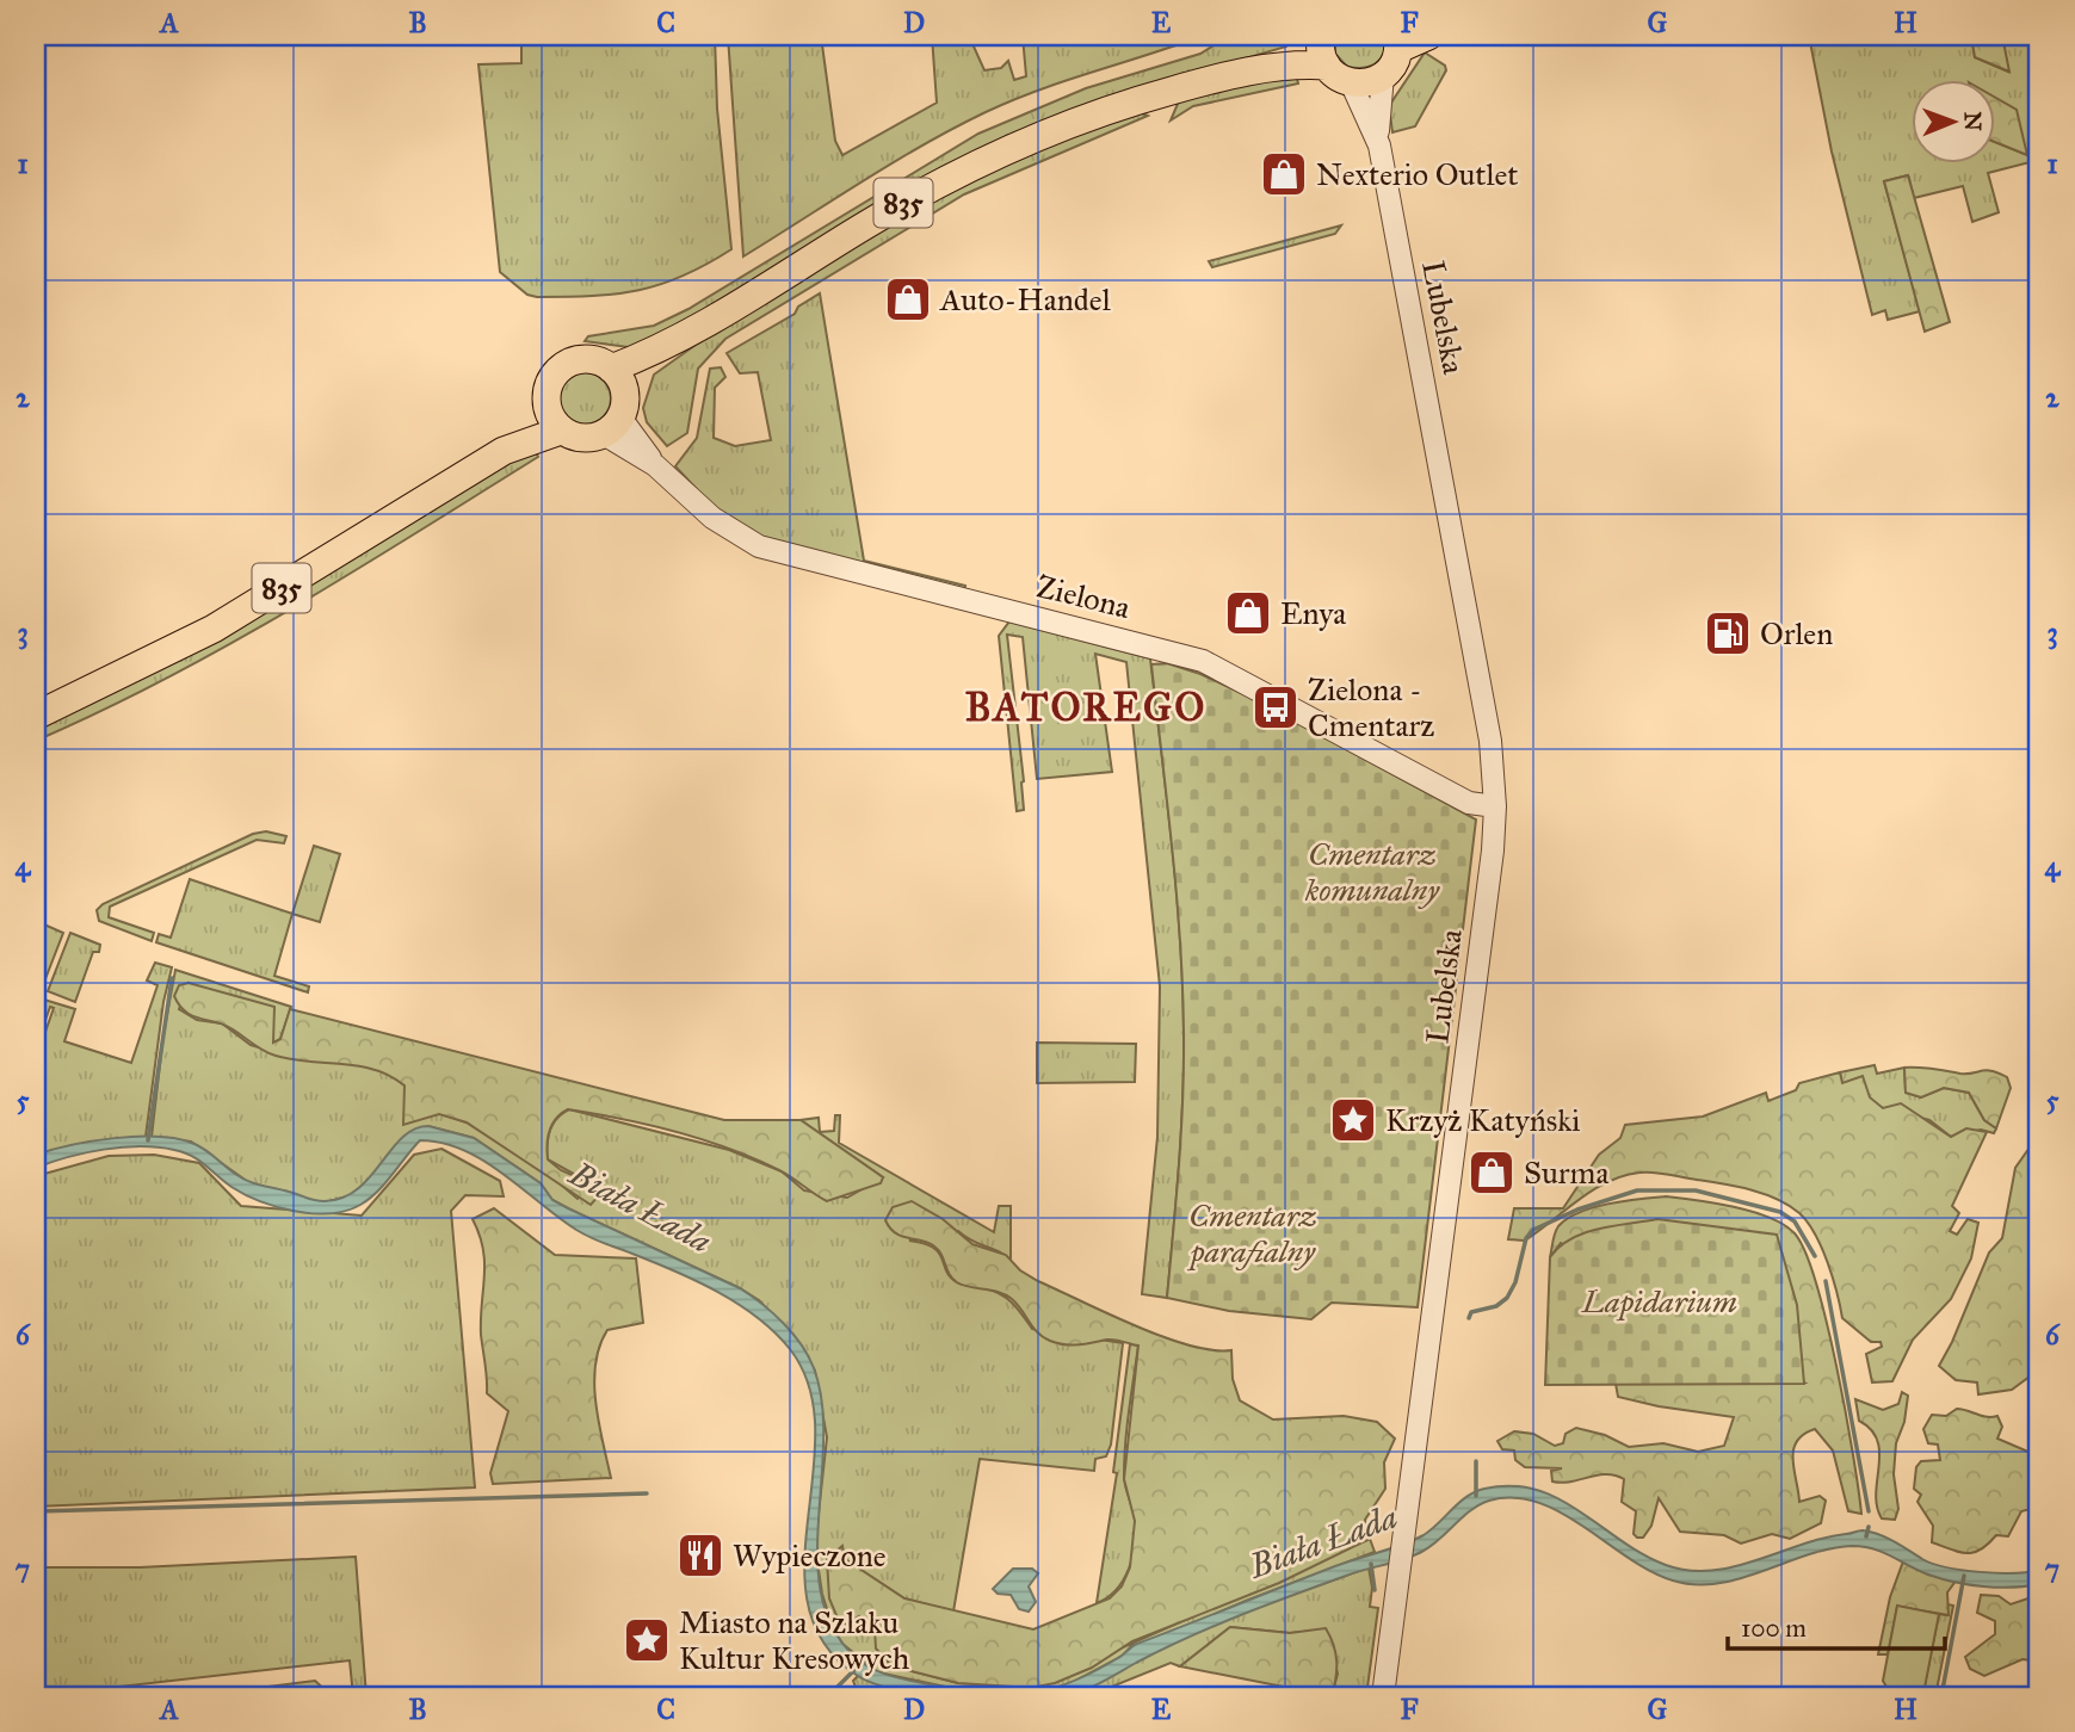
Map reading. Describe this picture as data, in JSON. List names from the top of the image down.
{
  "streets": {
    "main road": ["835"],
    "street": ["Lubelska", "Zielona"]
  },
  "crossings": [
    ["835", "Zielona"],
    ["Lubelska", "Zielona"]
  ],
  "districts": ["BATOREGO"],
  "water": ["Biała Łada"],
  "parks": ["Cmentarz komunalny", "Cmentarz parafialny", "Lapidarium"],
  "places": {
    "shop": [
      "Nexterio Outlet",
      "Auto-Handel",
      "Enya",
      "Surma"
    ],
    "fuel station": ["Orlen"],
    "bus stop": ["Zielona - Cmentarz"],
    "place": ["Krzyż Katyński", "Miasto na Szlaku Kultur Kresowych"],
    "restaurant": ["Wypieczone"]
  },
  "scale_bar": "100 m",
  "north": "right",
  "grid": {
    "columns": [
      "A",
      "B",
      "C",
      "D",
      "E",
      "F",
      "G",
      "H"
    ],
    "rows": [
      "1",
      "2",
      "3",
      "4",
      "5",
      "6",
      "7"
    ]
  }
}
